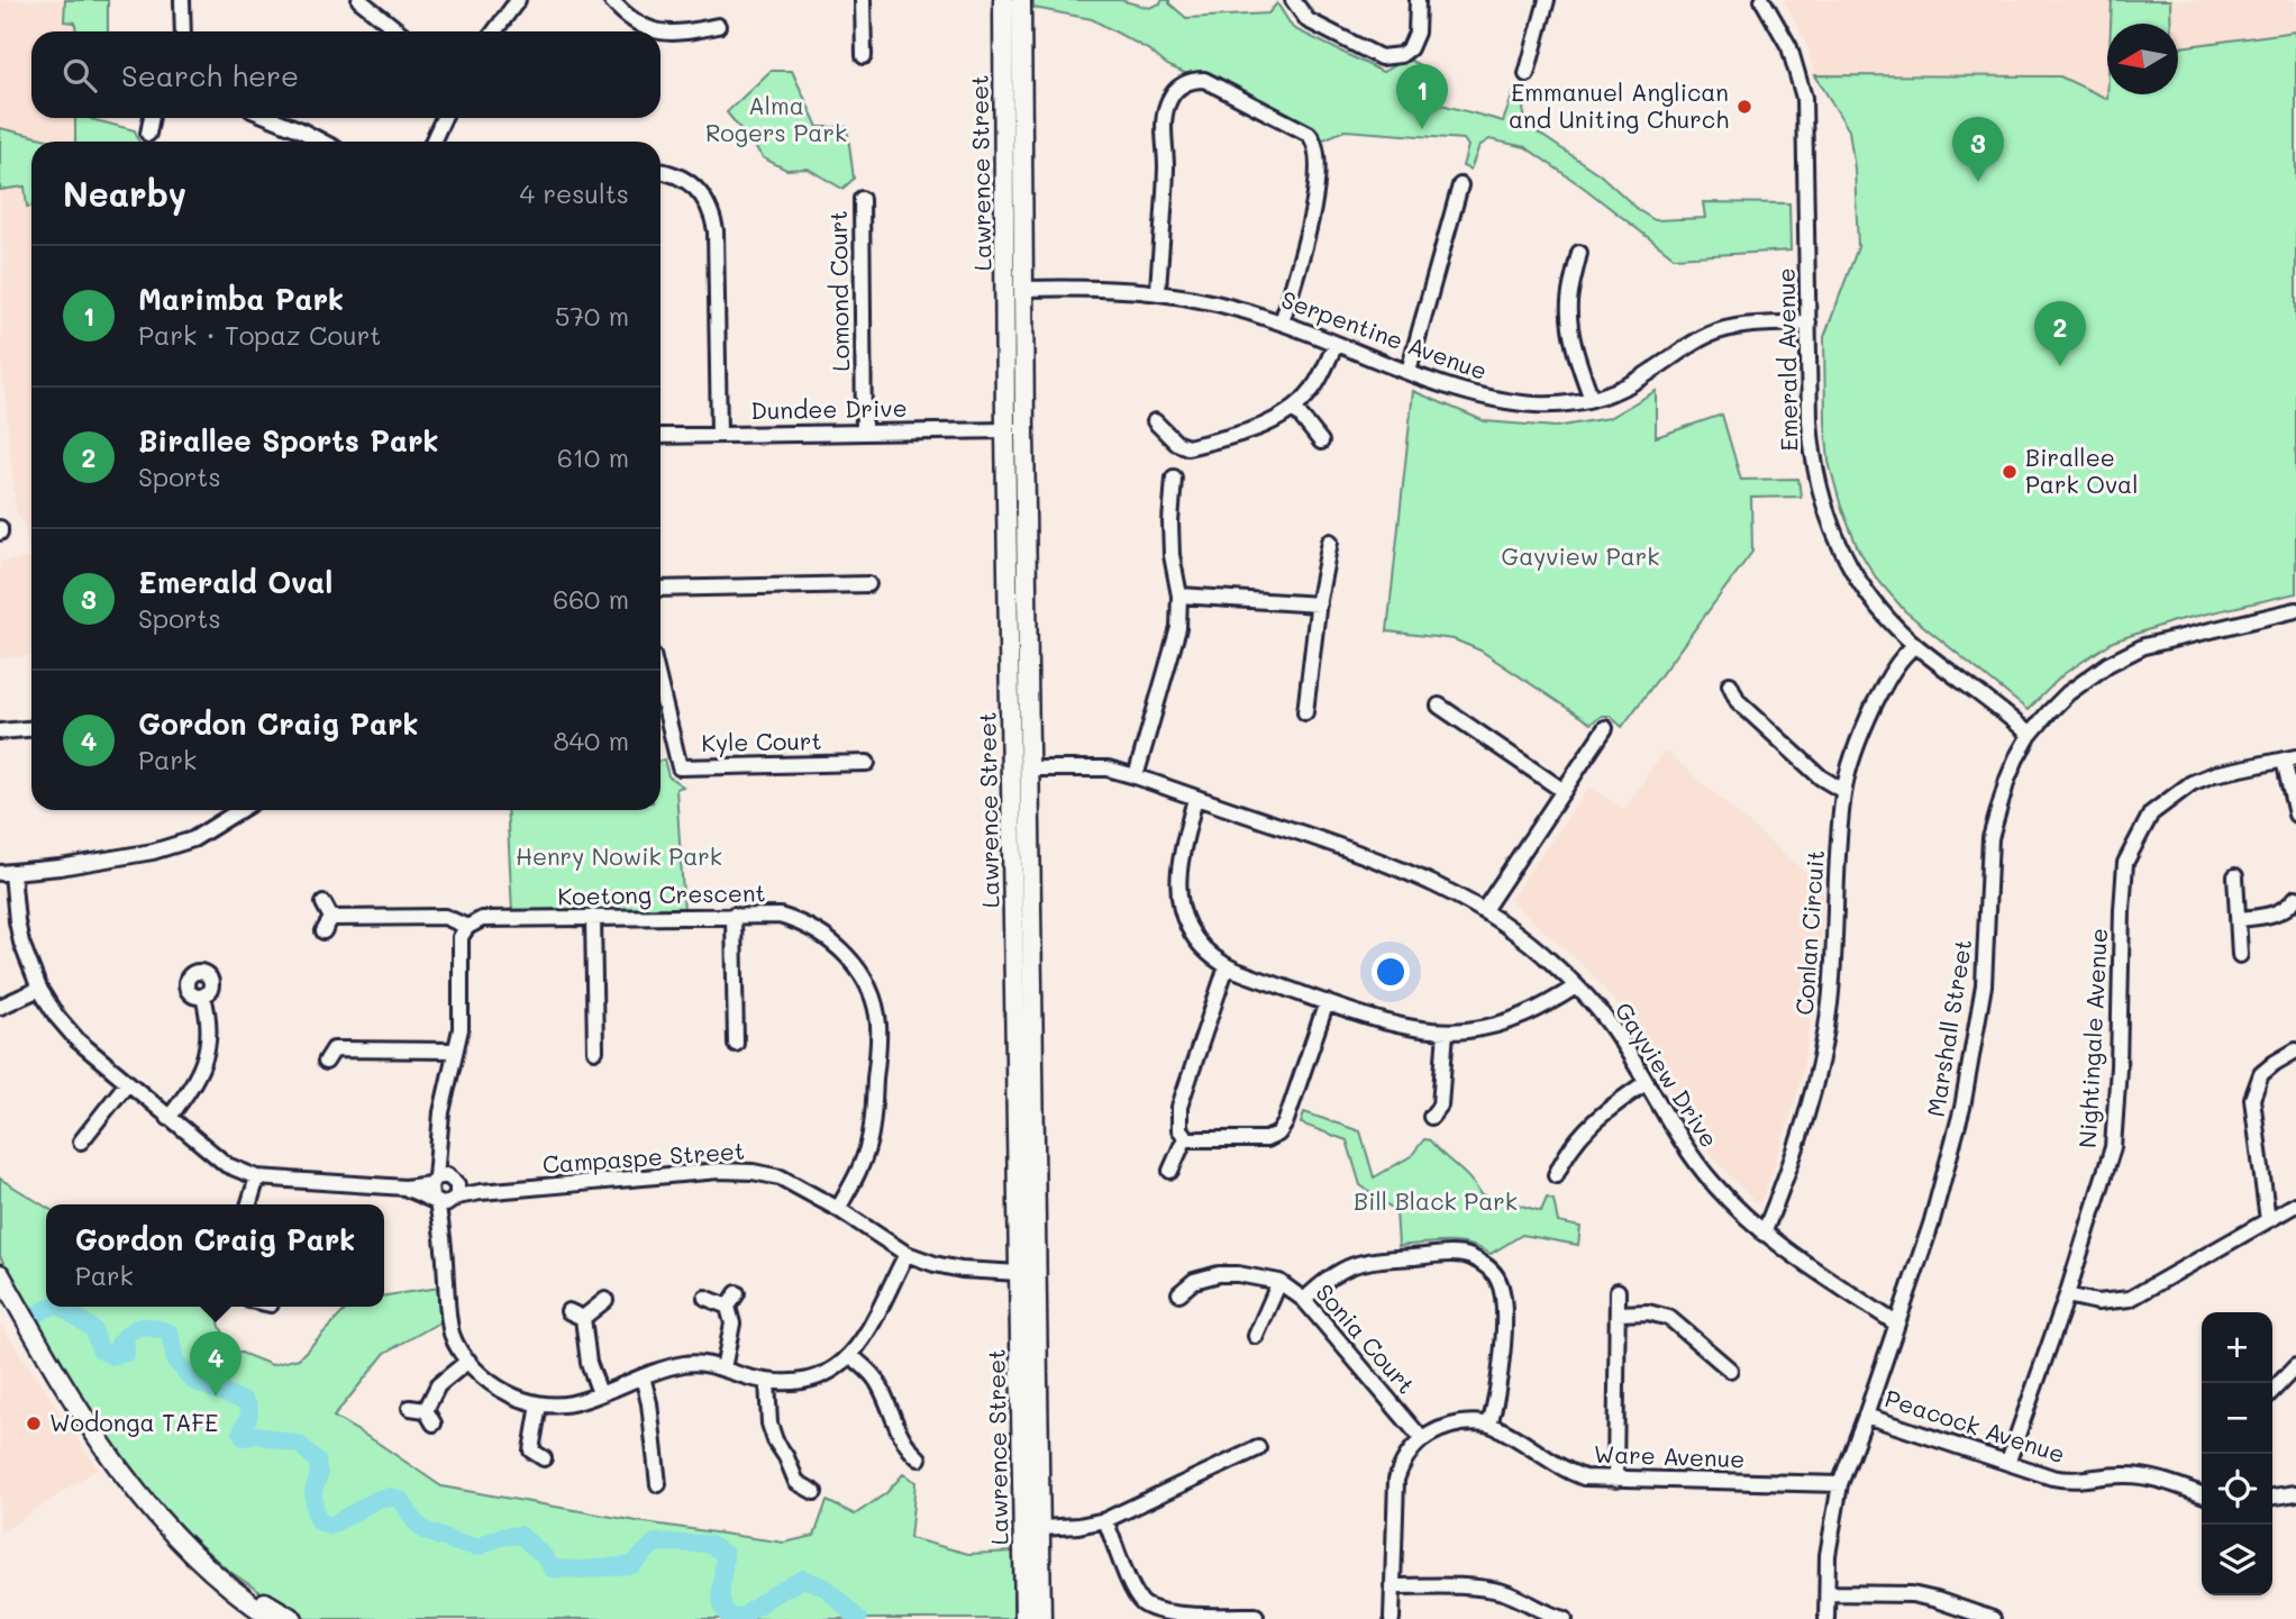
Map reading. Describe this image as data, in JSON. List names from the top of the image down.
{
  "streets": {
    "main road": ["Lawrence Street"],
    "street": [
      "Lomond Court",
      "Serpentine Avenue",
      "Emerald Avenue",
      "Dundee Drive",
      "Kyle Court",
      "Koetong Crescent",
      "Conlan Circuit",
      "Marshall Street",
      "Nightingale Avenue",
      "Gayview Drive",
      "Campaspe Street",
      "Sonia Court",
      "Peacock Avenue",
      "Ware Avenue"
    ]
  },
  "crossings": [
    ["Lawrence Street", "Serpentine Avenue"],
    ["Lawrence Street", "Dundee Drive"],
    ["Lawrence Street", "Gayview Drive"],
    ["Lawrence Street", "Campaspe Street"],
    ["Lomond Court", "Dundee Drive"],
    ["Serpentine Avenue", "Emerald Avenue"],
    ["Emerald Avenue", "Conlan Circuit"],
    ["Emerald Avenue", "Marshall Street"],
    ["Koetong Crescent", "Campaspe Street"],
    ["Conlan Circuit", "Gayview Drive"],
    ["Marshall Street", "Gayview Drive"],
    ["Marshall Street", "Peacock Avenue"],
    ["Marshall Street", "Ware Avenue"],
    ["Nightingale Avenue", "Peacock Avenue"]
  ],
  "parks": [
    "Alma Rogers Park",
    "Gayview Park",
    "Henry Nowik Park",
    "Bill Black Park"
  ],
  "places": ["Emmanuel Anglican and Uniting Church", "Birallee Park Oval", "Wodonga TAFE"],
  "north": "left",
  "page": {
    "search": "Search here",
    "pins": [
      "1",
      "3",
      "2",
      "4"
    ],
    "heading": ["Nearby", "4 results"],
    "list": [
      {
        "mark": "1",
        "name": "Marimba Park",
        "note": "Park · Topaz Court",
        "value": "570 m"
      },
      {
        "mark": "2",
        "name": "Birallee Sports Park",
        "note": "Sports",
        "value": "610 m"
      },
      {
        "mark": "3",
        "name": "Emerald Oval",
        "note": "Sports",
        "value": "660 m"
      },
      {
        "mark": "4",
        "name": "Gordon Craig Park",
        "note": "Park",
        "value": "840 m"
      }
    ],
    "popup": ["Gordon Craig Park", "Park"],
    "map_buttons": ["+", "−"]
  }
}
